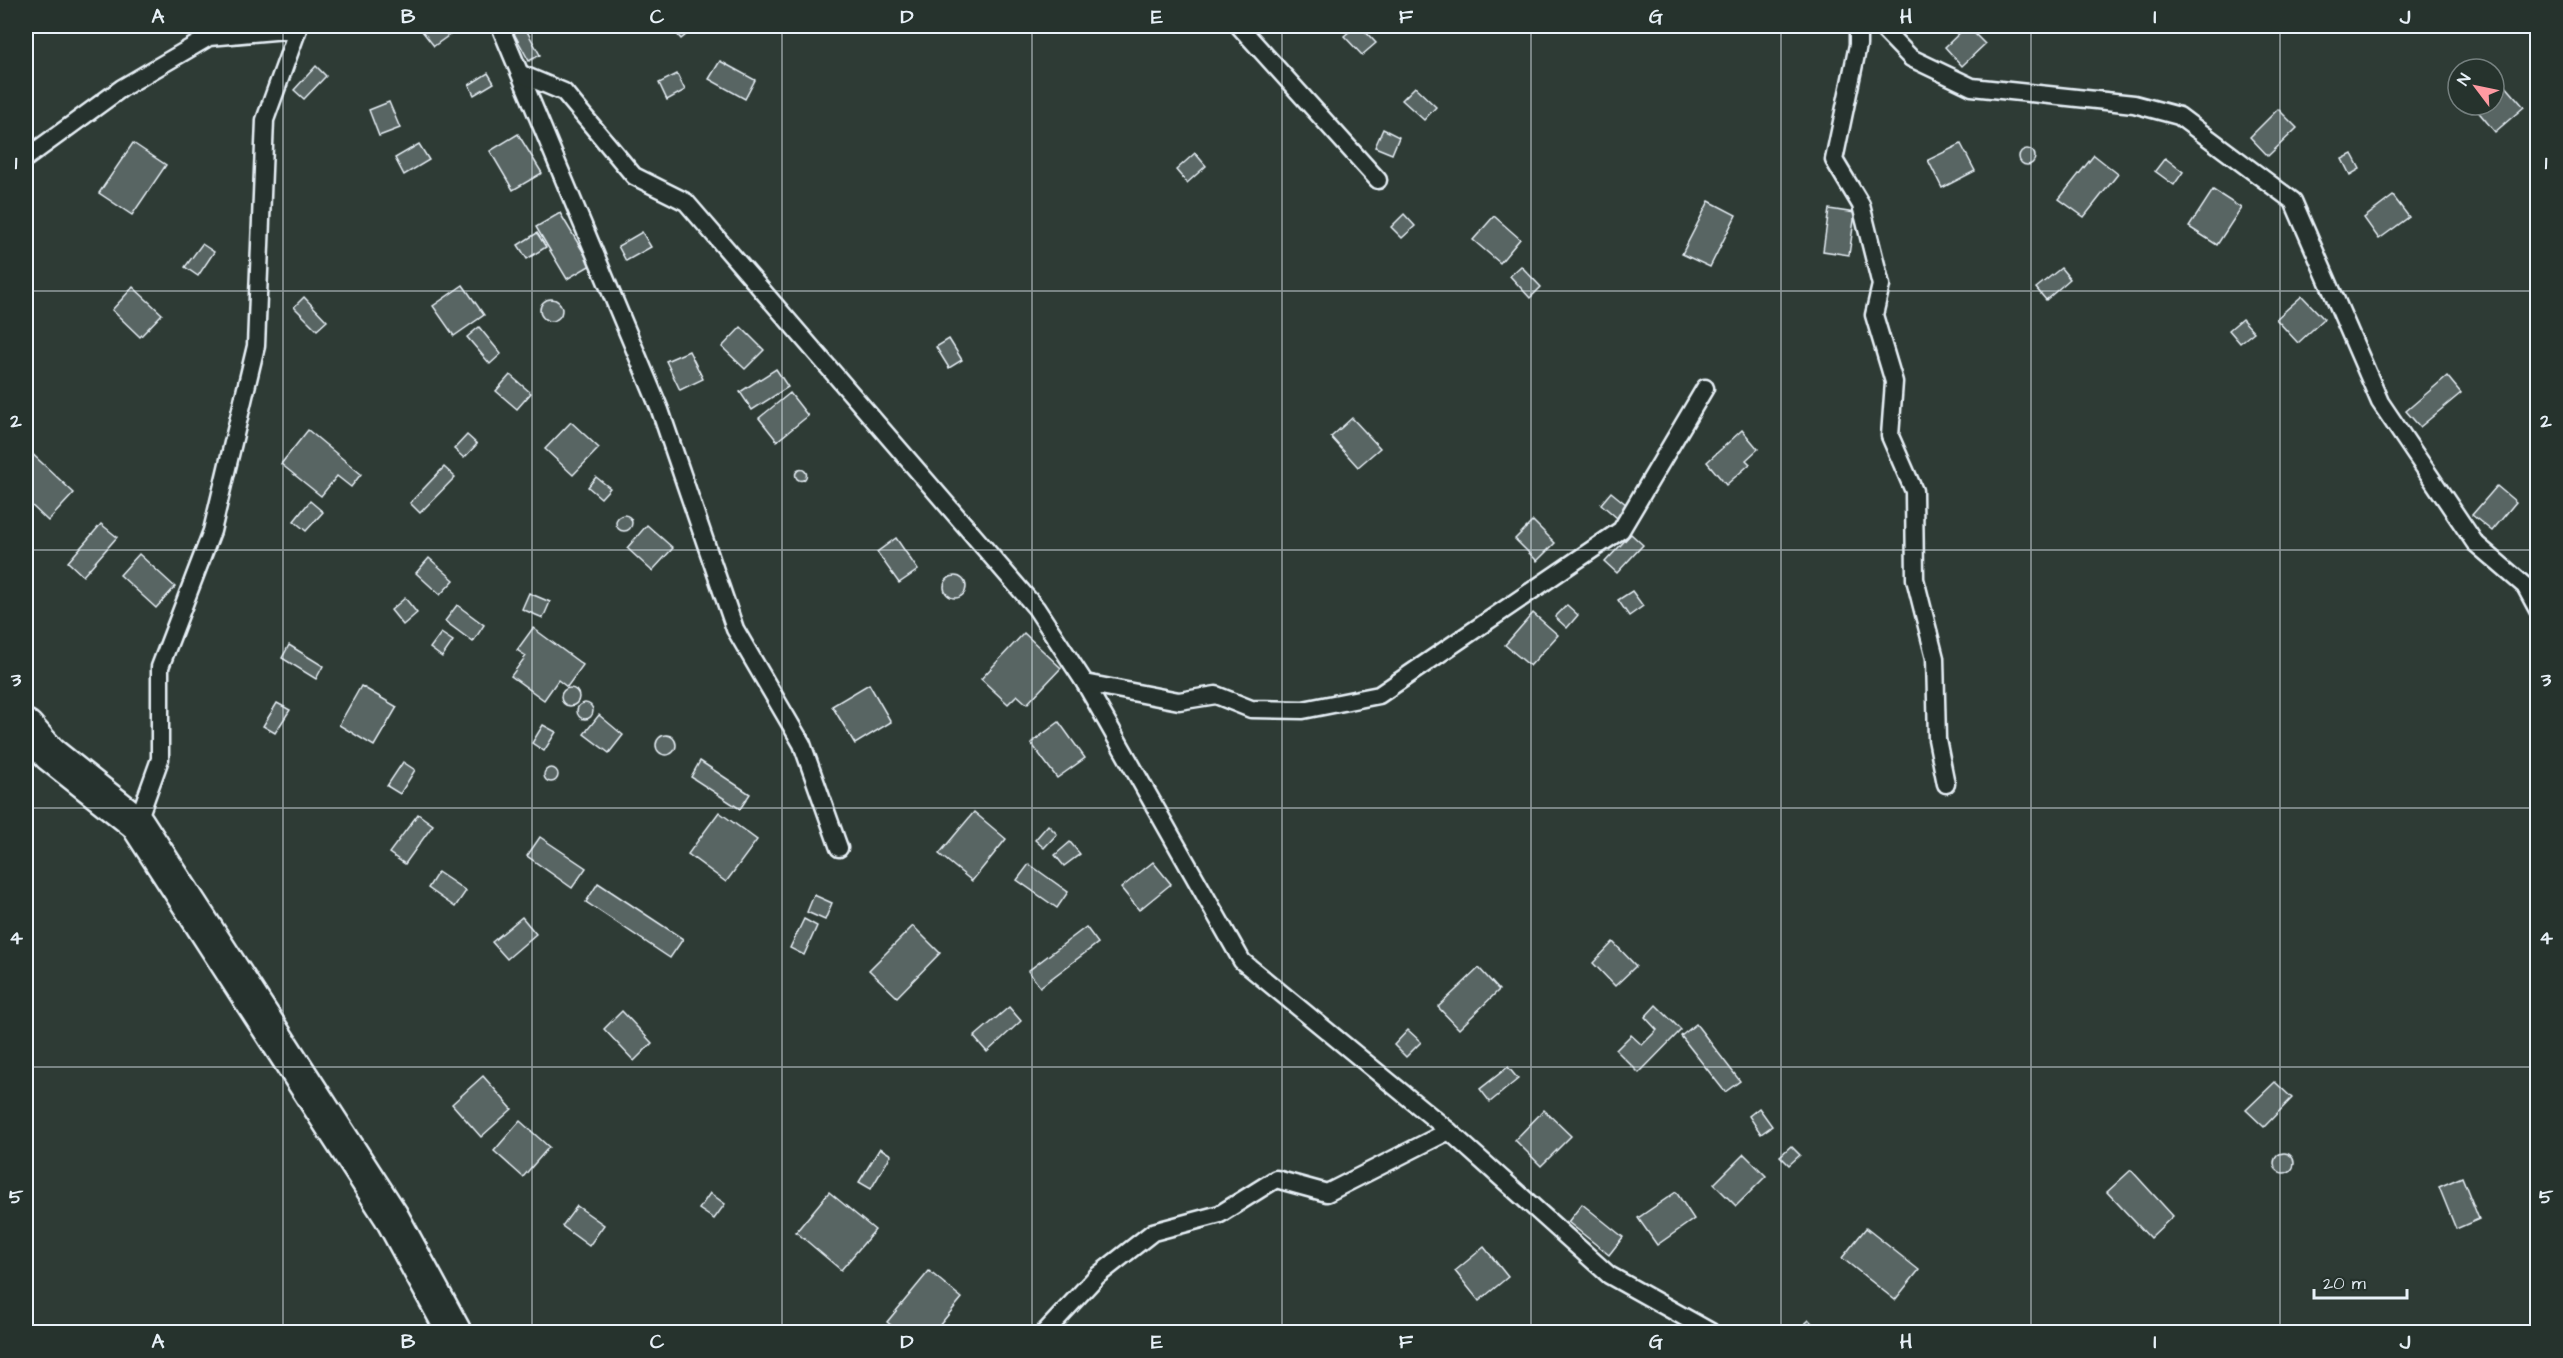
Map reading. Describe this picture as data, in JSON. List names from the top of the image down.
{
  "scale_bar": "20 m",
  "north": "top left",
  "grid": {
    "columns": [
      "A",
      "B",
      "C",
      "D",
      "E",
      "F",
      "G",
      "H",
      "I",
      "J"
    ],
    "rows": [
      "1",
      "2",
      "3",
      "4",
      "5"
    ]
  }
}
